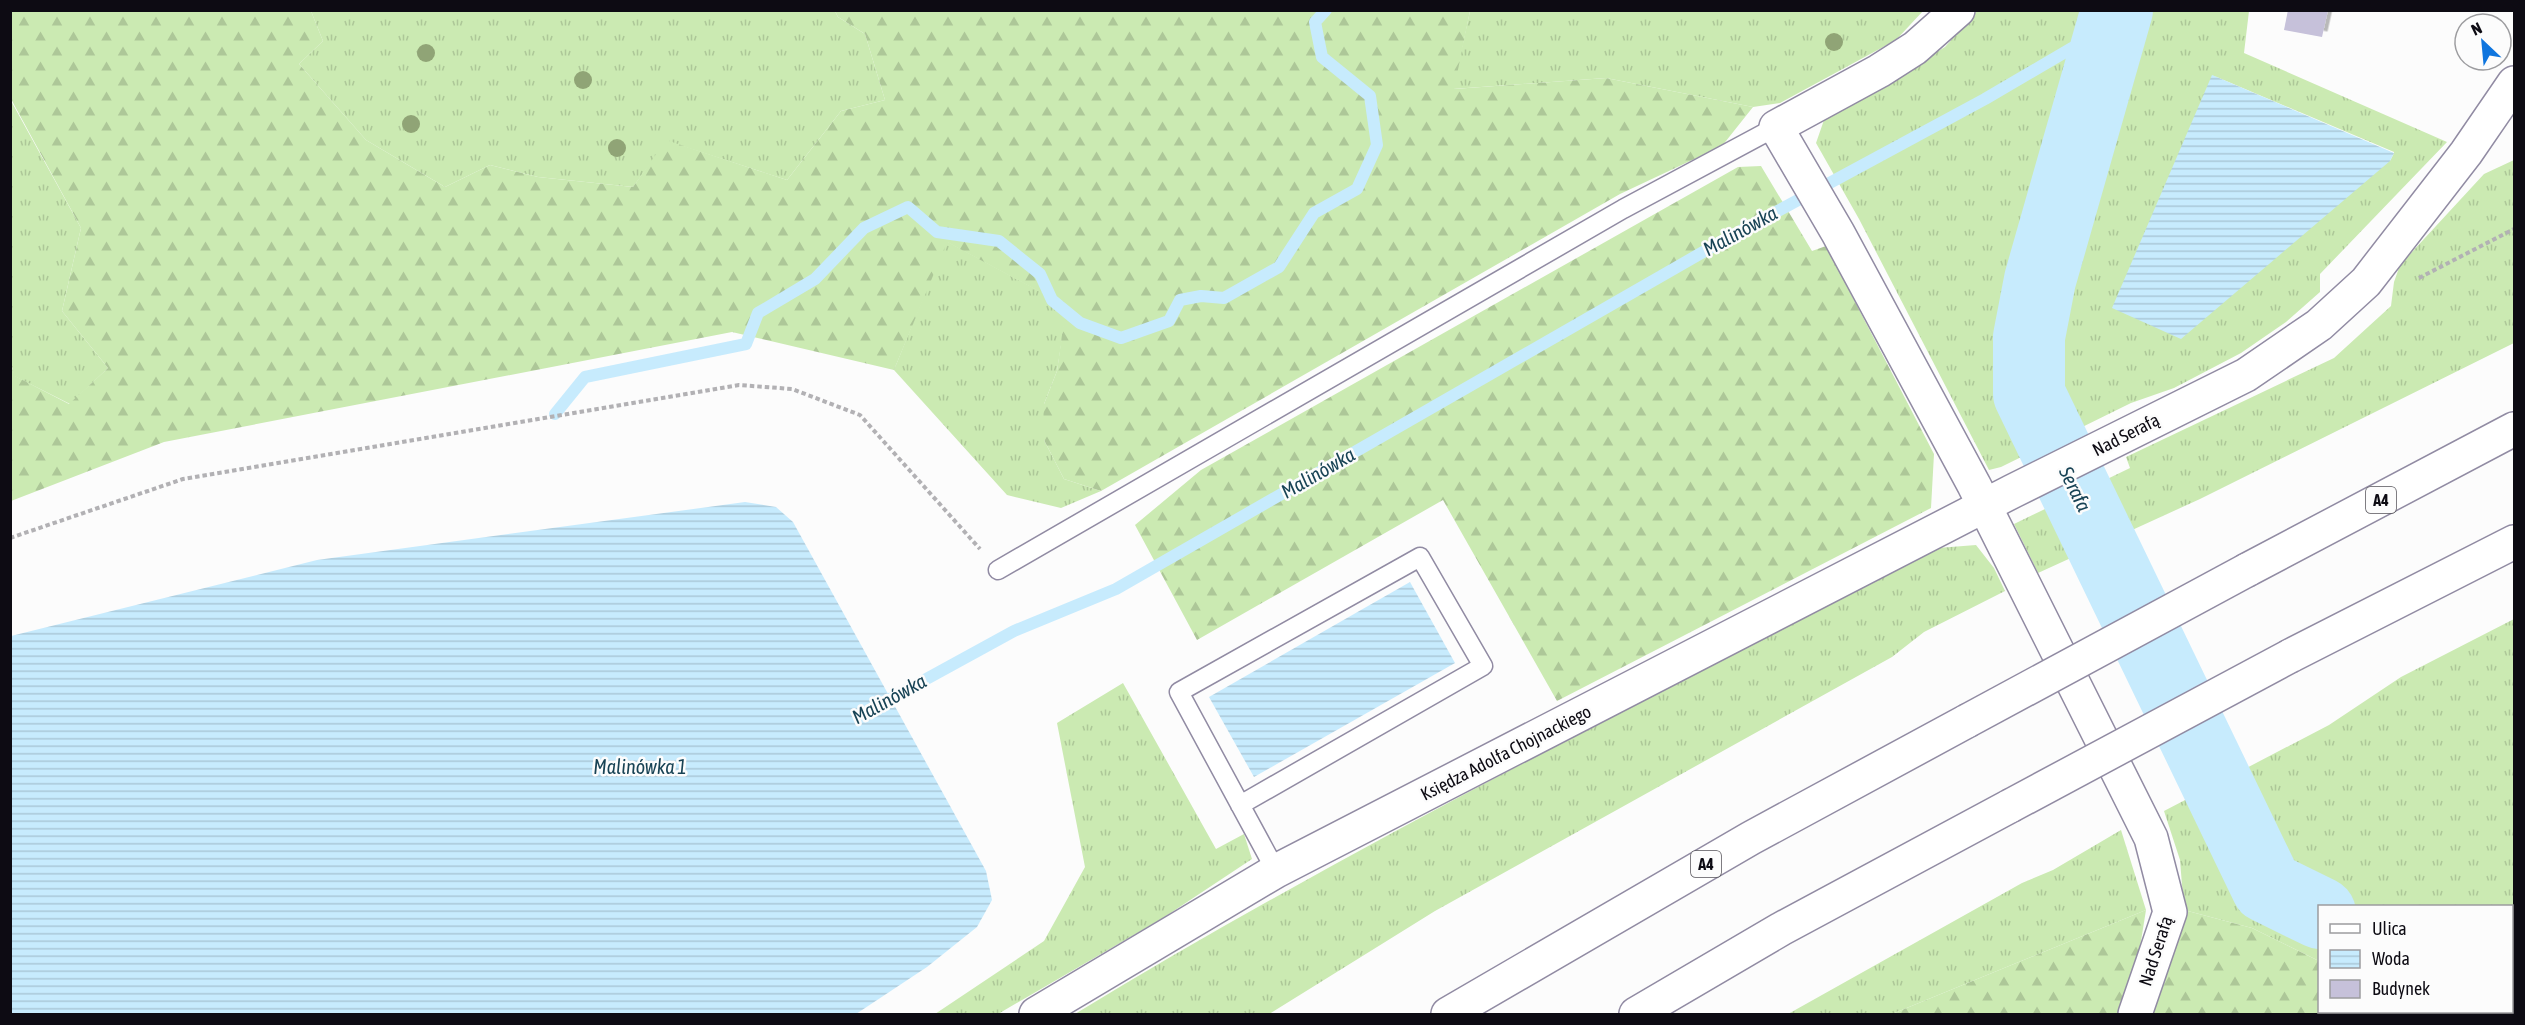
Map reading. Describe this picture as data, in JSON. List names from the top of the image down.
{
  "streets": {
    "main road": ["Nad Serafą", "A4", "Księdza Adolfa Chojnackiego"]
  },
  "crossings": [
    ["Nad Serafą", "Księdza Adolfa Chojnackiego"]
  ],
  "water": ["Malinówka", "Serafa", "Malinówka 1"],
  "legend": ["Ulica", "Woda", "Budynek"],
  "north": "top left"
}
